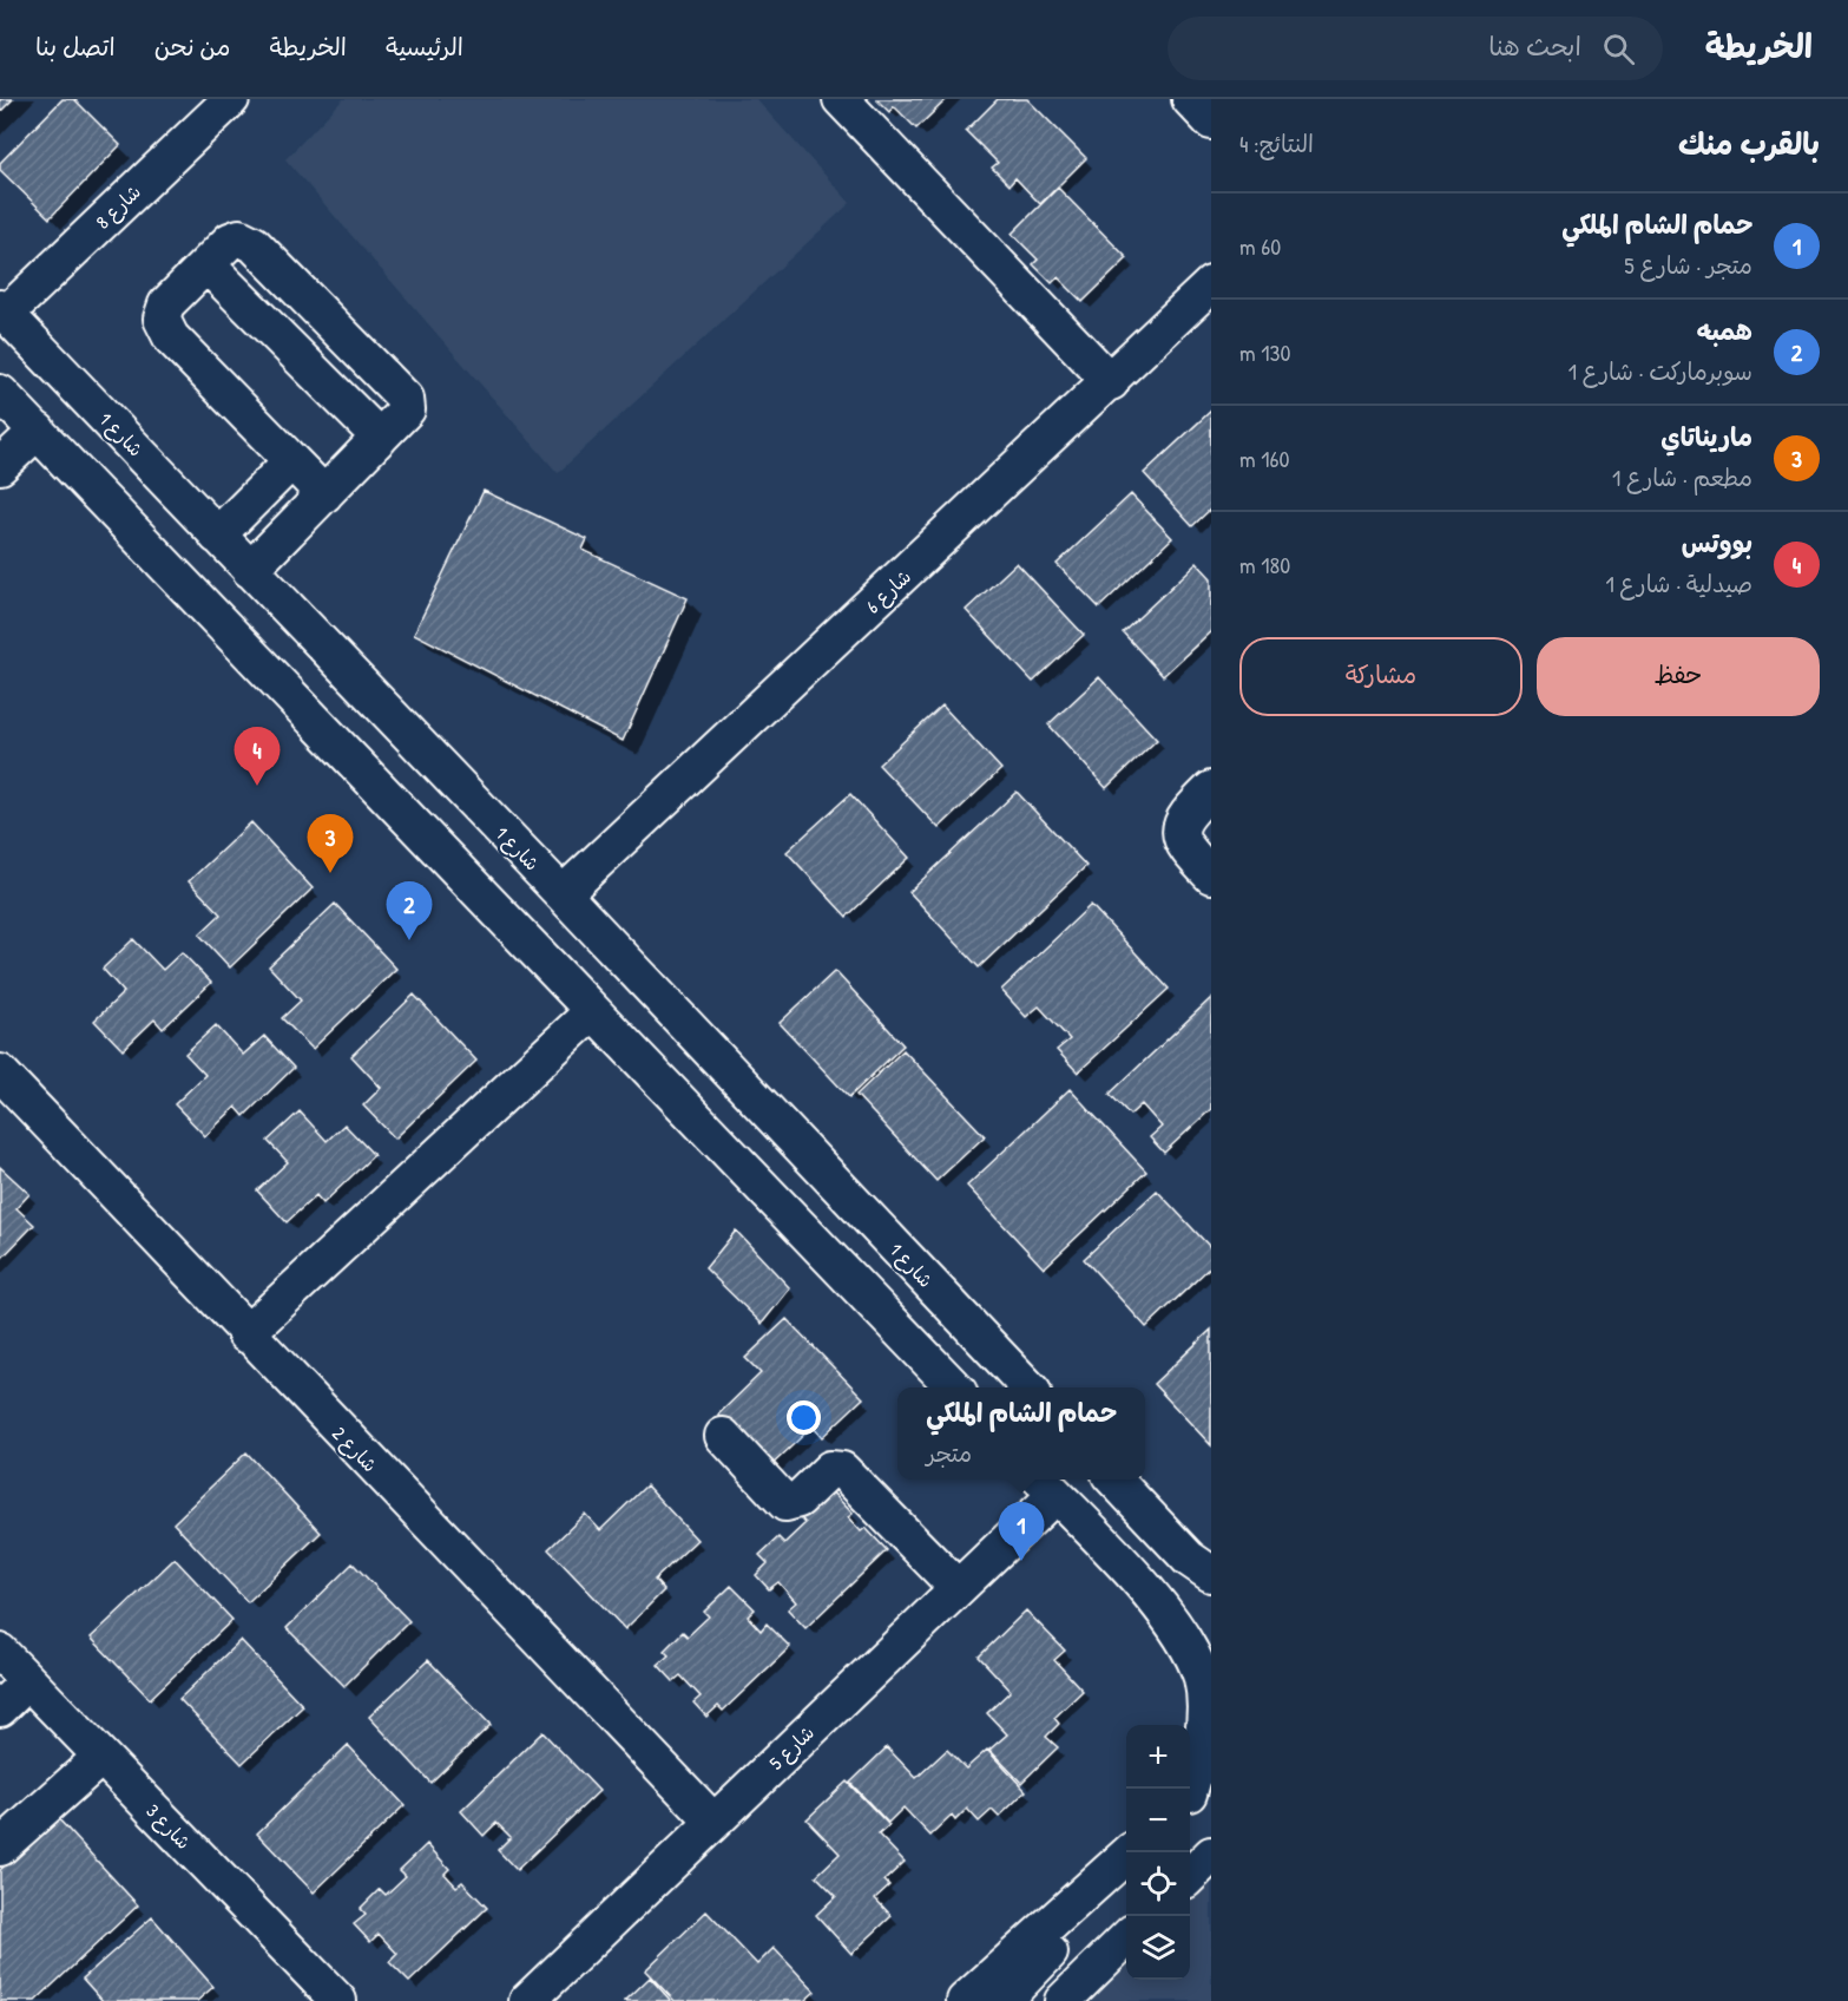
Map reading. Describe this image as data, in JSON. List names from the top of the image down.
{
  "streets": {
    "street": [
      "شارع 8",
      "شارع 1",
      "شارع 6",
      "شارع 2",
      "شارع 5",
      "شارع 3"
    ]
  },
  "crossings": [
    ["شارع 8", "شارع 1"],
    ["شارع 1", "شارع 6"],
    ["شارع 2", "شارع 5"]
  ],
  "page": {
    "header": "الخريطة",
    "search": "ابحث هنا",
    "nav": [
      "الرئيسية",
      "الخريطة",
      "من نحن",
      "اتصل بنا"
    ],
    "heading": ["بالقرب منك", "النتائج: 4"],
    "list": [
      {
        "mark": "1",
        "name": "حمام الشام الملكي",
        "note": "متجر · شارع 5",
        "value": "60 m"
      },
      {
        "mark": "2",
        "name": "همبه",
        "note": "سوبرماركت · شارع 1",
        "value": "130 m"
      },
      {
        "mark": "3",
        "name": "ماريناتاي",
        "note": "مطعم · شارع 1",
        "value": "160 m"
      },
      {
        "mark": "4",
        "name": "بووتس",
        "note": "صيدلية · شارع 1",
        "value": "180 m"
      }
    ],
    "buttons": ["حفظ", "مشاركة"],
    "pins": [
      "4",
      "3",
      "2",
      "1"
    ],
    "popup": ["حمام الشام الملكي", "متجر"],
    "map_buttons": ["+", "−"]
  }
}
